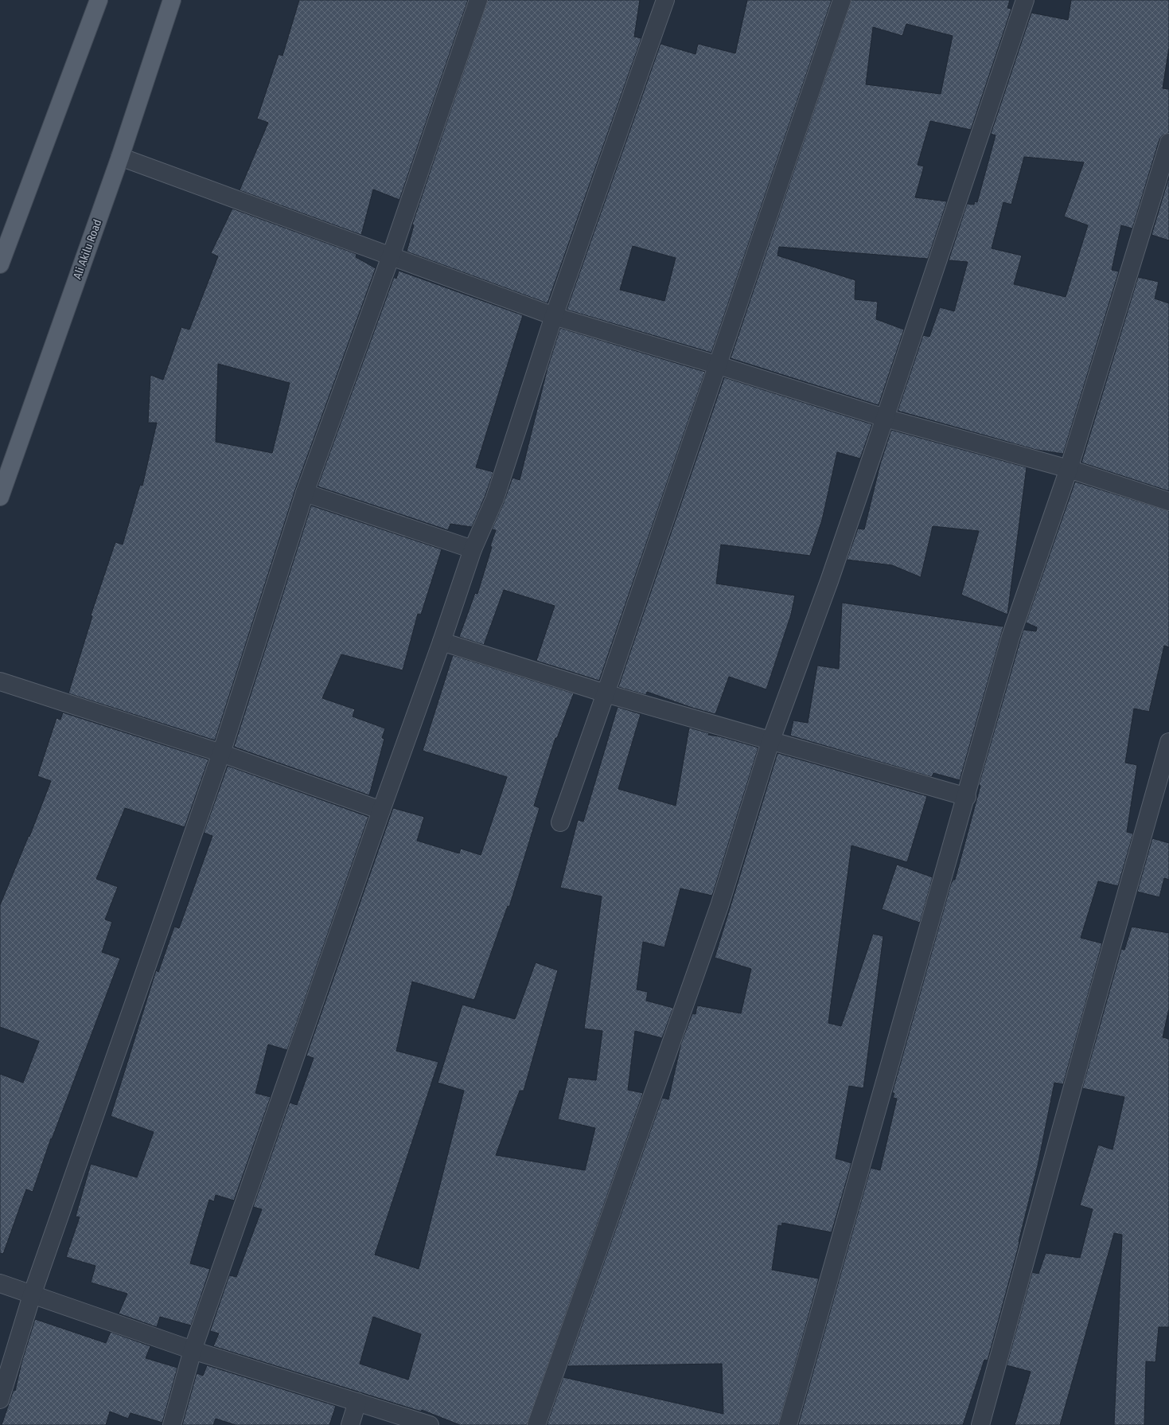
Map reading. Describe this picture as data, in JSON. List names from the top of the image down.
{
  "streets": {
    "main road": ["Ali Akilu Road"]
  }
}
